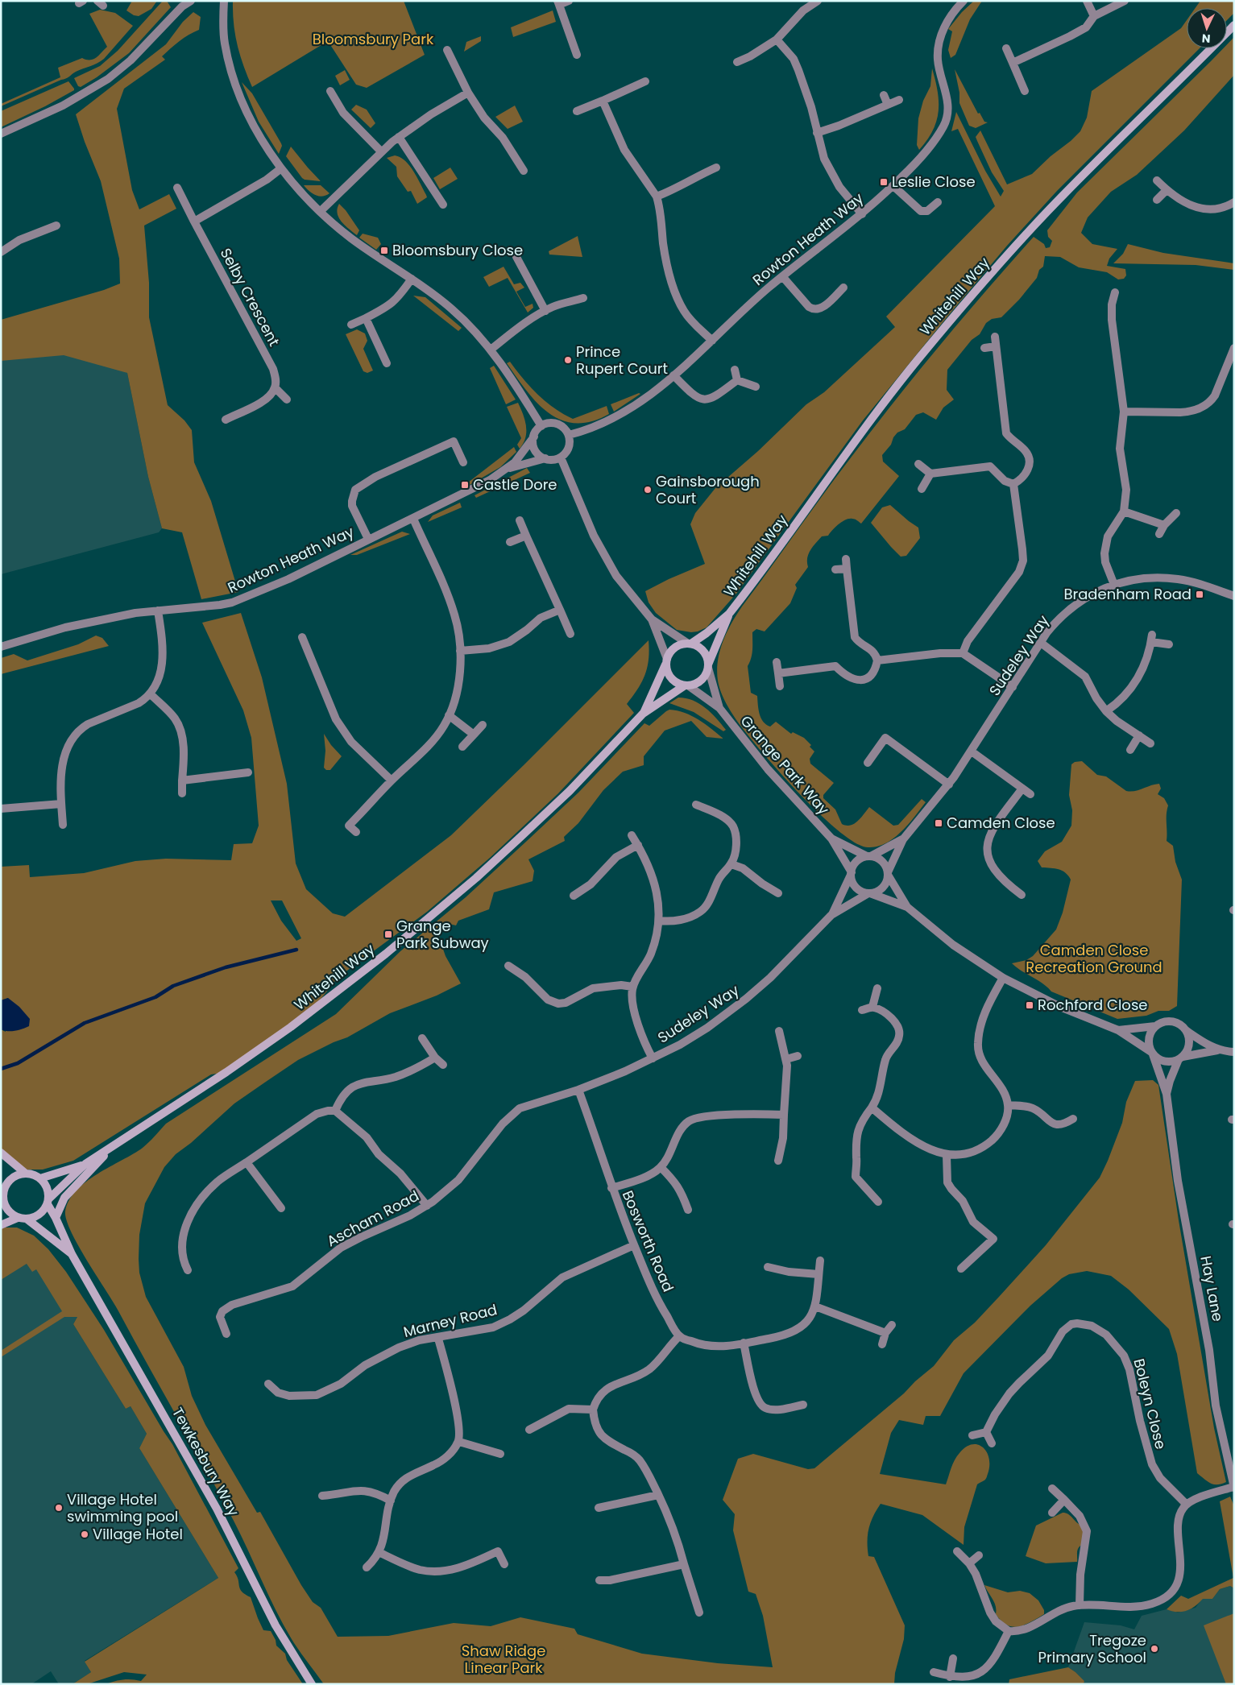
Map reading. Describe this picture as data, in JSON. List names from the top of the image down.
{
  "streets": {
    "main road": ["Whitehill Way", "Tewkesbury Way"],
    "street": [
      "Rowton Heath Way",
      "Selby Crescent",
      "Sudeley Way",
      "Grange Park Way",
      "Ascham Road",
      "Bosworth Road",
      "Hay Lane",
      "Marney Road",
      "Boleyn Close"
    ]
  },
  "crossings": [
    ["Whitehill Way", "Grange Park Way"],
    ["Whitehill Way", "Tewkesbury Way"],
    ["Sudeley Way", "Grange Park Way"],
    ["Sudeley Way", "Ascham Road"],
    ["Sudeley Way", "Bosworth Road"],
    ["Ascham Road", "Bosworth Road"],
    ["Bosworth Road", "Marney Road"]
  ],
  "parks": ["Bloomsbury Park", "Camden Close Recreation Ground", "Shaw Ridge Linear Park"],
  "places": {
    "transit": [
      "Leslie Close",
      "Bloomsbury Close",
      "Castle Dore",
      "Bradenham Road",
      "Camden Close",
      "Grange Park Subway",
      "Rochford Close"
    ],
    "other": [
      "Prince Rupert Court",
      "Gainsborough Court",
      "Village Hotel swimming pool",
      "Village Hotel",
      "Tregoze Primary School"
    ]
  },
  "north": "bottom"
}
